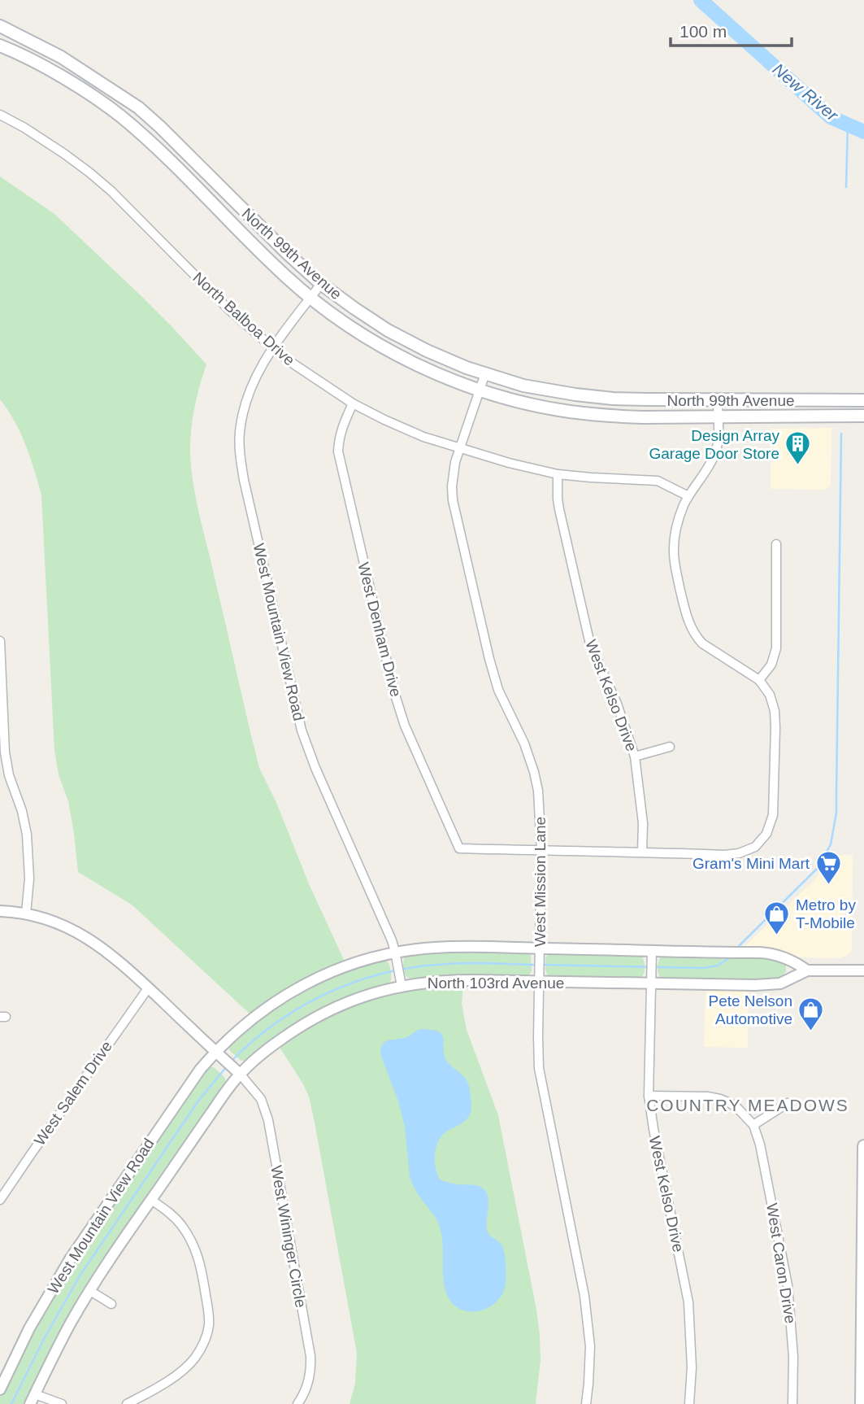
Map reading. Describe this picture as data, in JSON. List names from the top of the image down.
{
  "streets": {
    "main road": ["North 99th Avenue"],
    "street": [
      "North Balboa Drive",
      "West Denham Drive",
      "West Mountain View Road",
      "West Kelso Drive",
      "West Mission Lane",
      "North 103rd Avenue",
      "West Salem Drive",
      "West Wininger Circle",
      "West Caron Drive"
    ]
  },
  "crossings": [
    ["North 99th Avenue", "West Mountain View Road"],
    ["North 99th Avenue", "West Mission Lane"],
    ["North Balboa Drive", "West Denham Drive"],
    ["North Balboa Drive", "West Mountain View Road"],
    ["North Balboa Drive", "West Kelso Drive"],
    ["North Balboa Drive", "West Mission Lane"],
    ["West Denham Drive", "West Mission Lane"],
    ["West Mountain View Road", "North 103rd Avenue"],
    ["West Mountain View Road", "West Wininger Circle"],
    ["West Kelso Drive", "North 103rd Avenue"],
    ["West Mission Lane", "North 103rd Avenue"],
    ["North 103rd Avenue", "West Wininger Circle"]
  ],
  "districts": ["COUNTRY MEADOWS"],
  "water": ["New River"],
  "places": {
    "building": ["Design Array Garage Door Store"],
    "supermarket": ["Gram's Mini Mart"],
    "shop": ["Metro by T-Mobile", "Pete Nelson Automotive"]
  },
  "scale_bar": "100 m"
}
